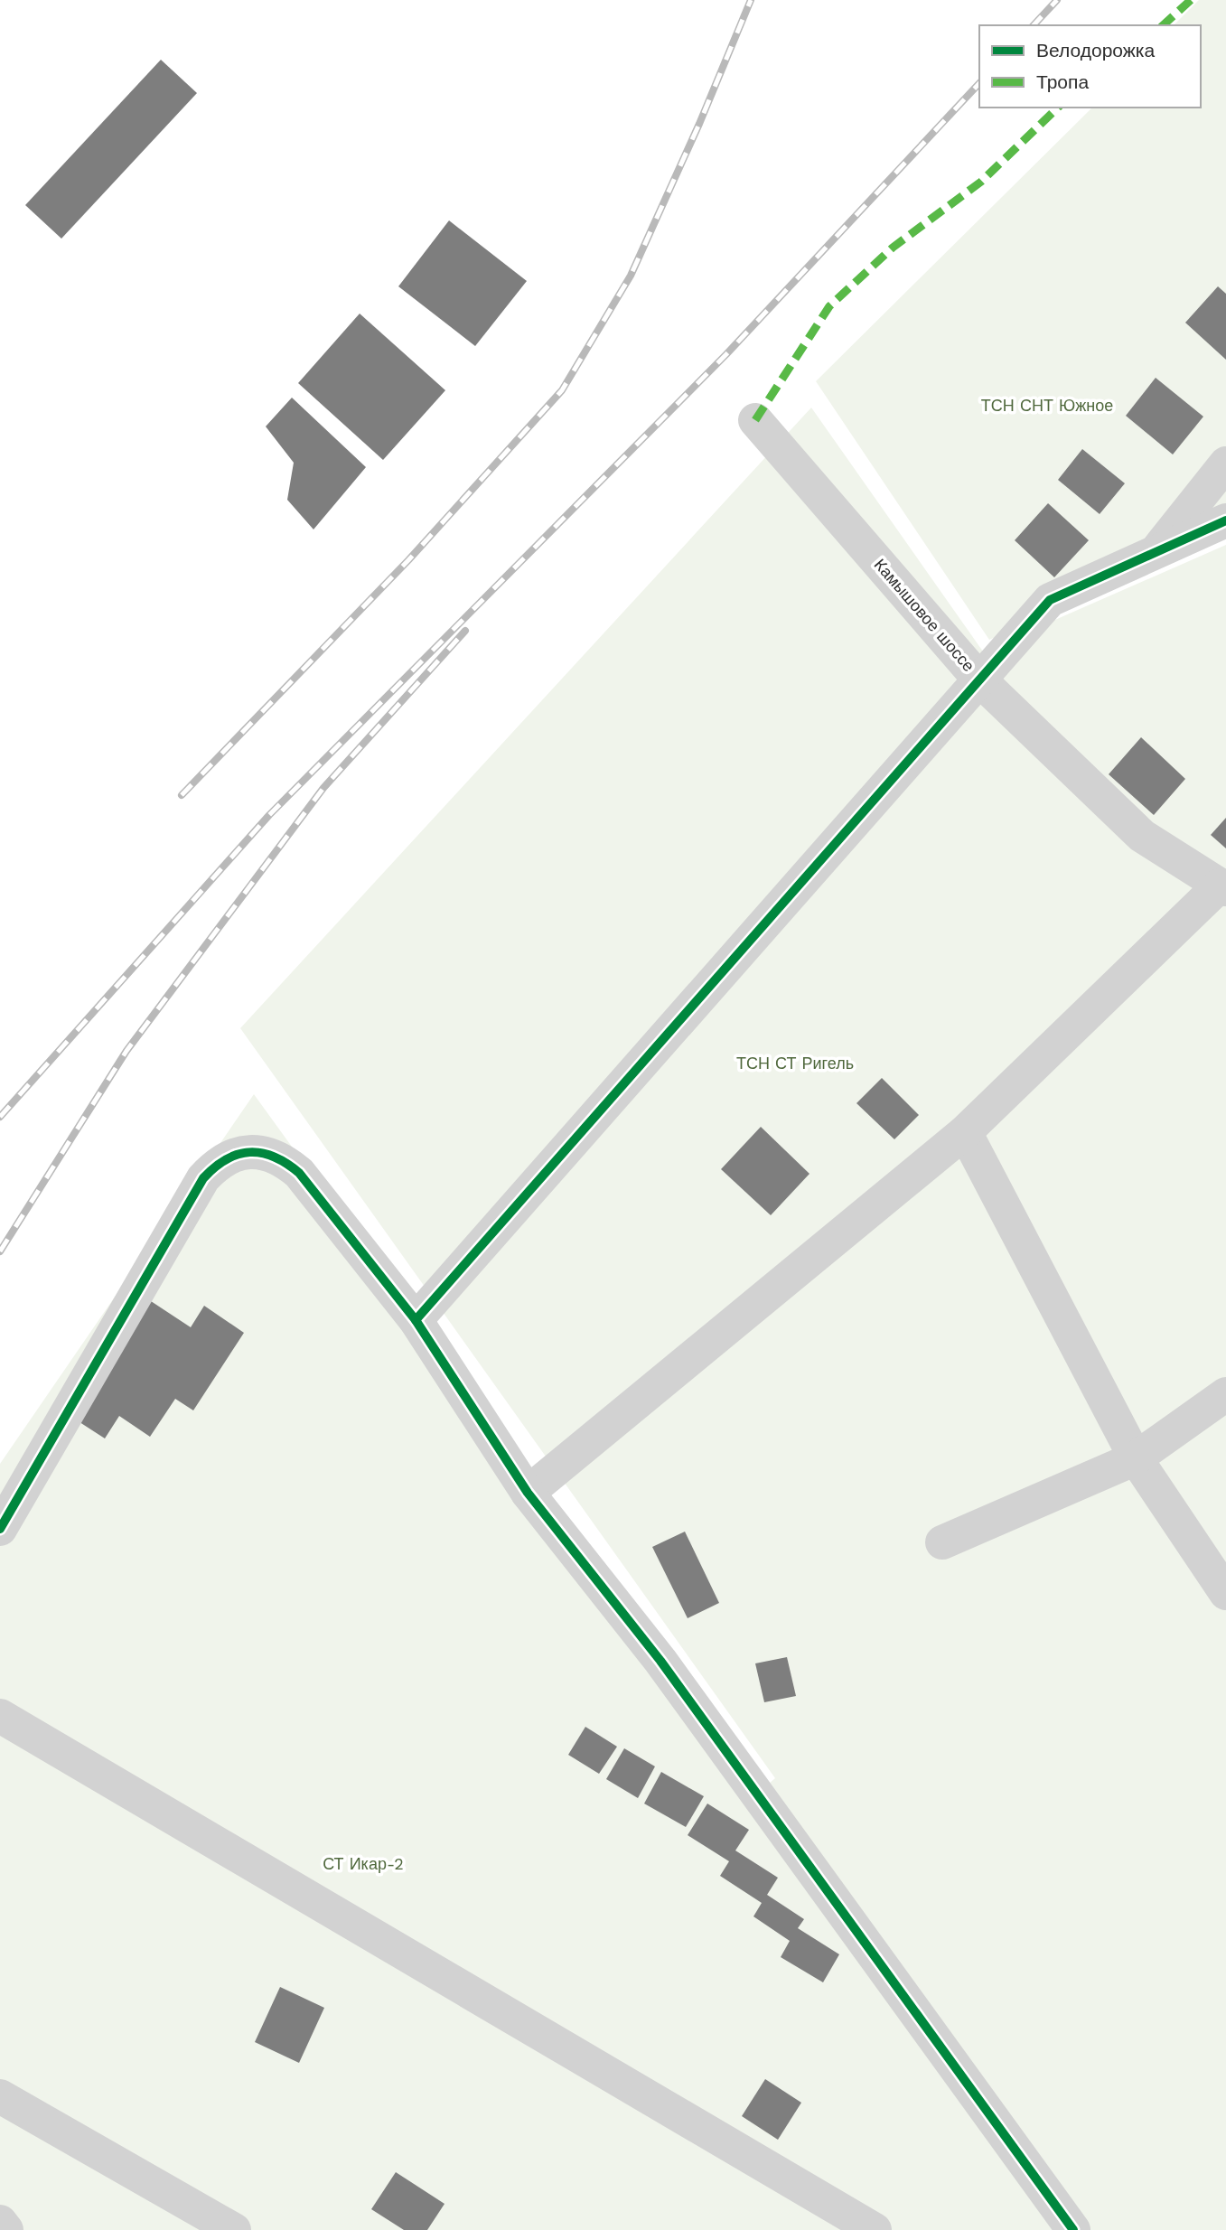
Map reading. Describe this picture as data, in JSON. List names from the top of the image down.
{
  "streets": {
    "street": ["Камышовое шоссе"]
  },
  "parks": ["ТСН СНТ Южное", "ТСН СТ Ригель", "СТ Икар-2"],
  "legend": ["Велодорожка", "Тропа"]
}
